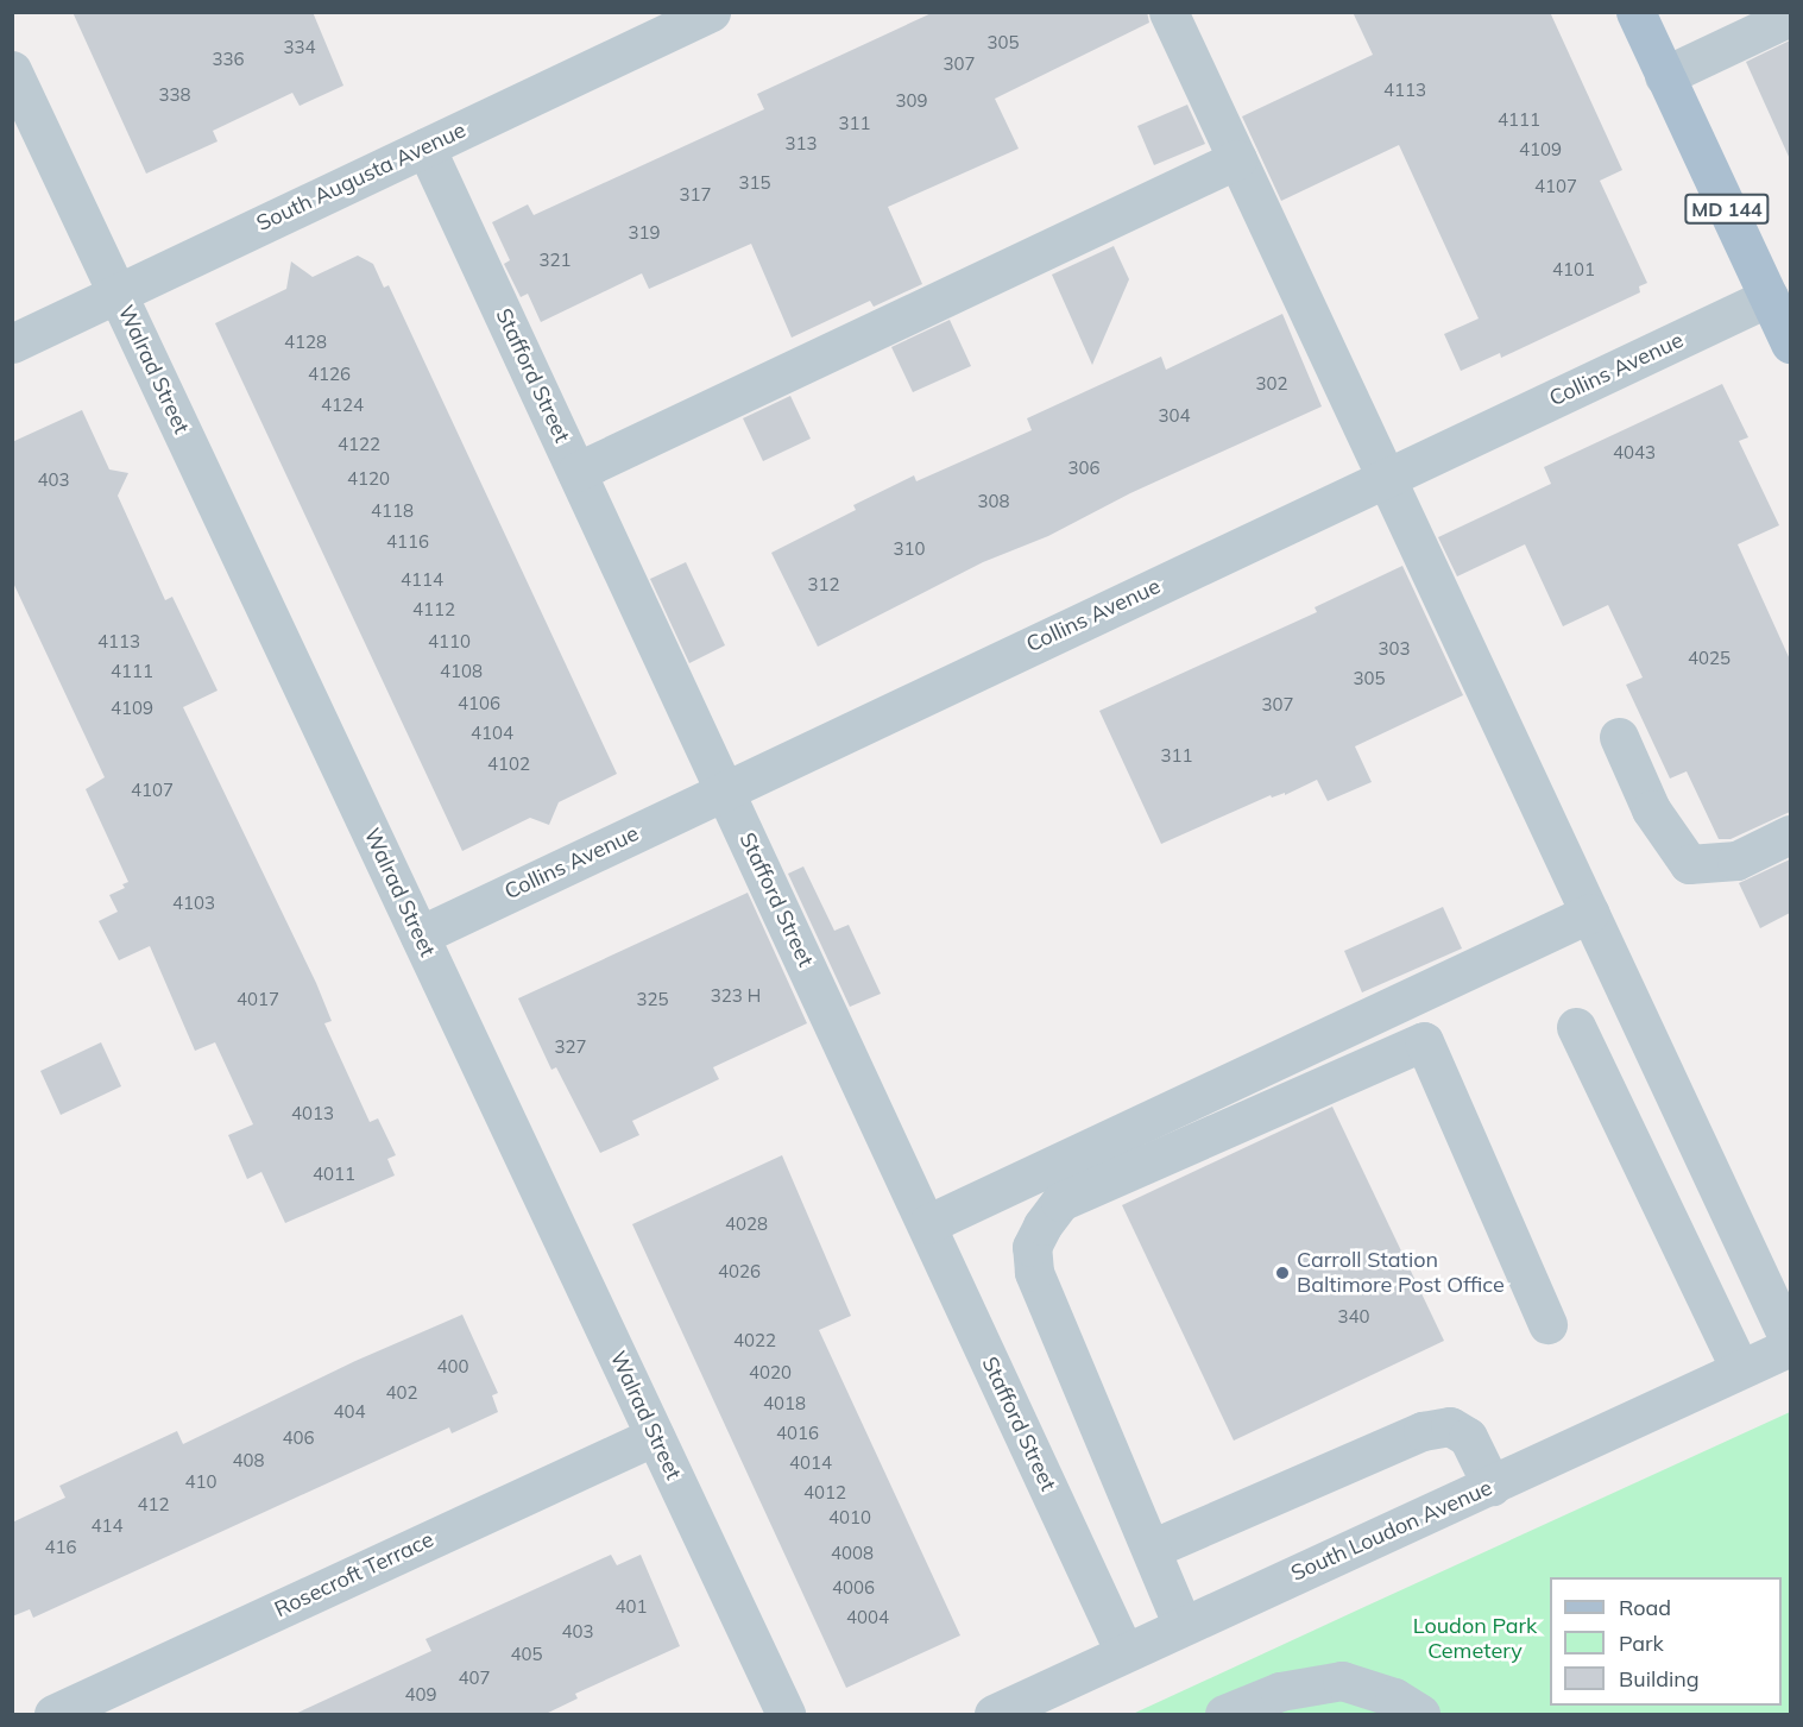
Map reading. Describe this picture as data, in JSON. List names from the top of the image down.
{
  "streets": {
    "main road": ["MD 144"],
    "street": [
      "South Augusta Avenue",
      "Walrad Street",
      "Collins Avenue",
      "Stafford Street",
      "South Loudon Avenue",
      "Rosecroft Terrace"
    ]
  },
  "crossings": [
    ["South Augusta Avenue", "Walrad Street"],
    ["South Augusta Avenue", "Stafford Street"],
    ["MD 144", "Collins Avenue"],
    ["Walrad Street", "Collins Avenue"],
    ["Walrad Street", "Rosecroft Terrace"],
    ["Collins Avenue", "Stafford Street"],
    ["Stafford Street", "South Loudon Avenue"]
  ],
  "parks": ["Loudon Park Cemetery"],
  "places": ["Carroll Station Baltimore Post Office"],
  "house_numbers": [
    "305",
    "334",
    "336",
    "307",
    "4113",
    "338",
    "309",
    "4111",
    "311",
    "313",
    "4109",
    "315",
    "4107",
    "317",
    "319",
    "321",
    "4101",
    "4128",
    "4126",
    "302",
    "4124",
    "304",
    "4122",
    "4043",
    "306",
    "4120",
    "403",
    "308",
    "4118",
    "4116",
    "310",
    "4114",
    "312",
    "4112",
    "4113",
    "4110",
    "303",
    "4025",
    "4111",
    "4108",
    "305",
    "4106",
    "307",
    "4109",
    "4104",
    "311",
    "4102",
    "4107",
    "4103",
    "323 H",
    "4017",
    "325",
    "327",
    "4013",
    "4011",
    "4028",
    "4026",
    "340",
    "4022",
    "400",
    "4020",
    "402",
    "4018",
    "404",
    "4016",
    "406",
    "408",
    "4014",
    "410",
    "4012",
    "412",
    "4010",
    "414",
    "416",
    "4008",
    "4006",
    "401",
    "4004",
    "403",
    "405",
    "407",
    "409"
  ],
  "legend": ["Road", "Park", "Building"]
}
